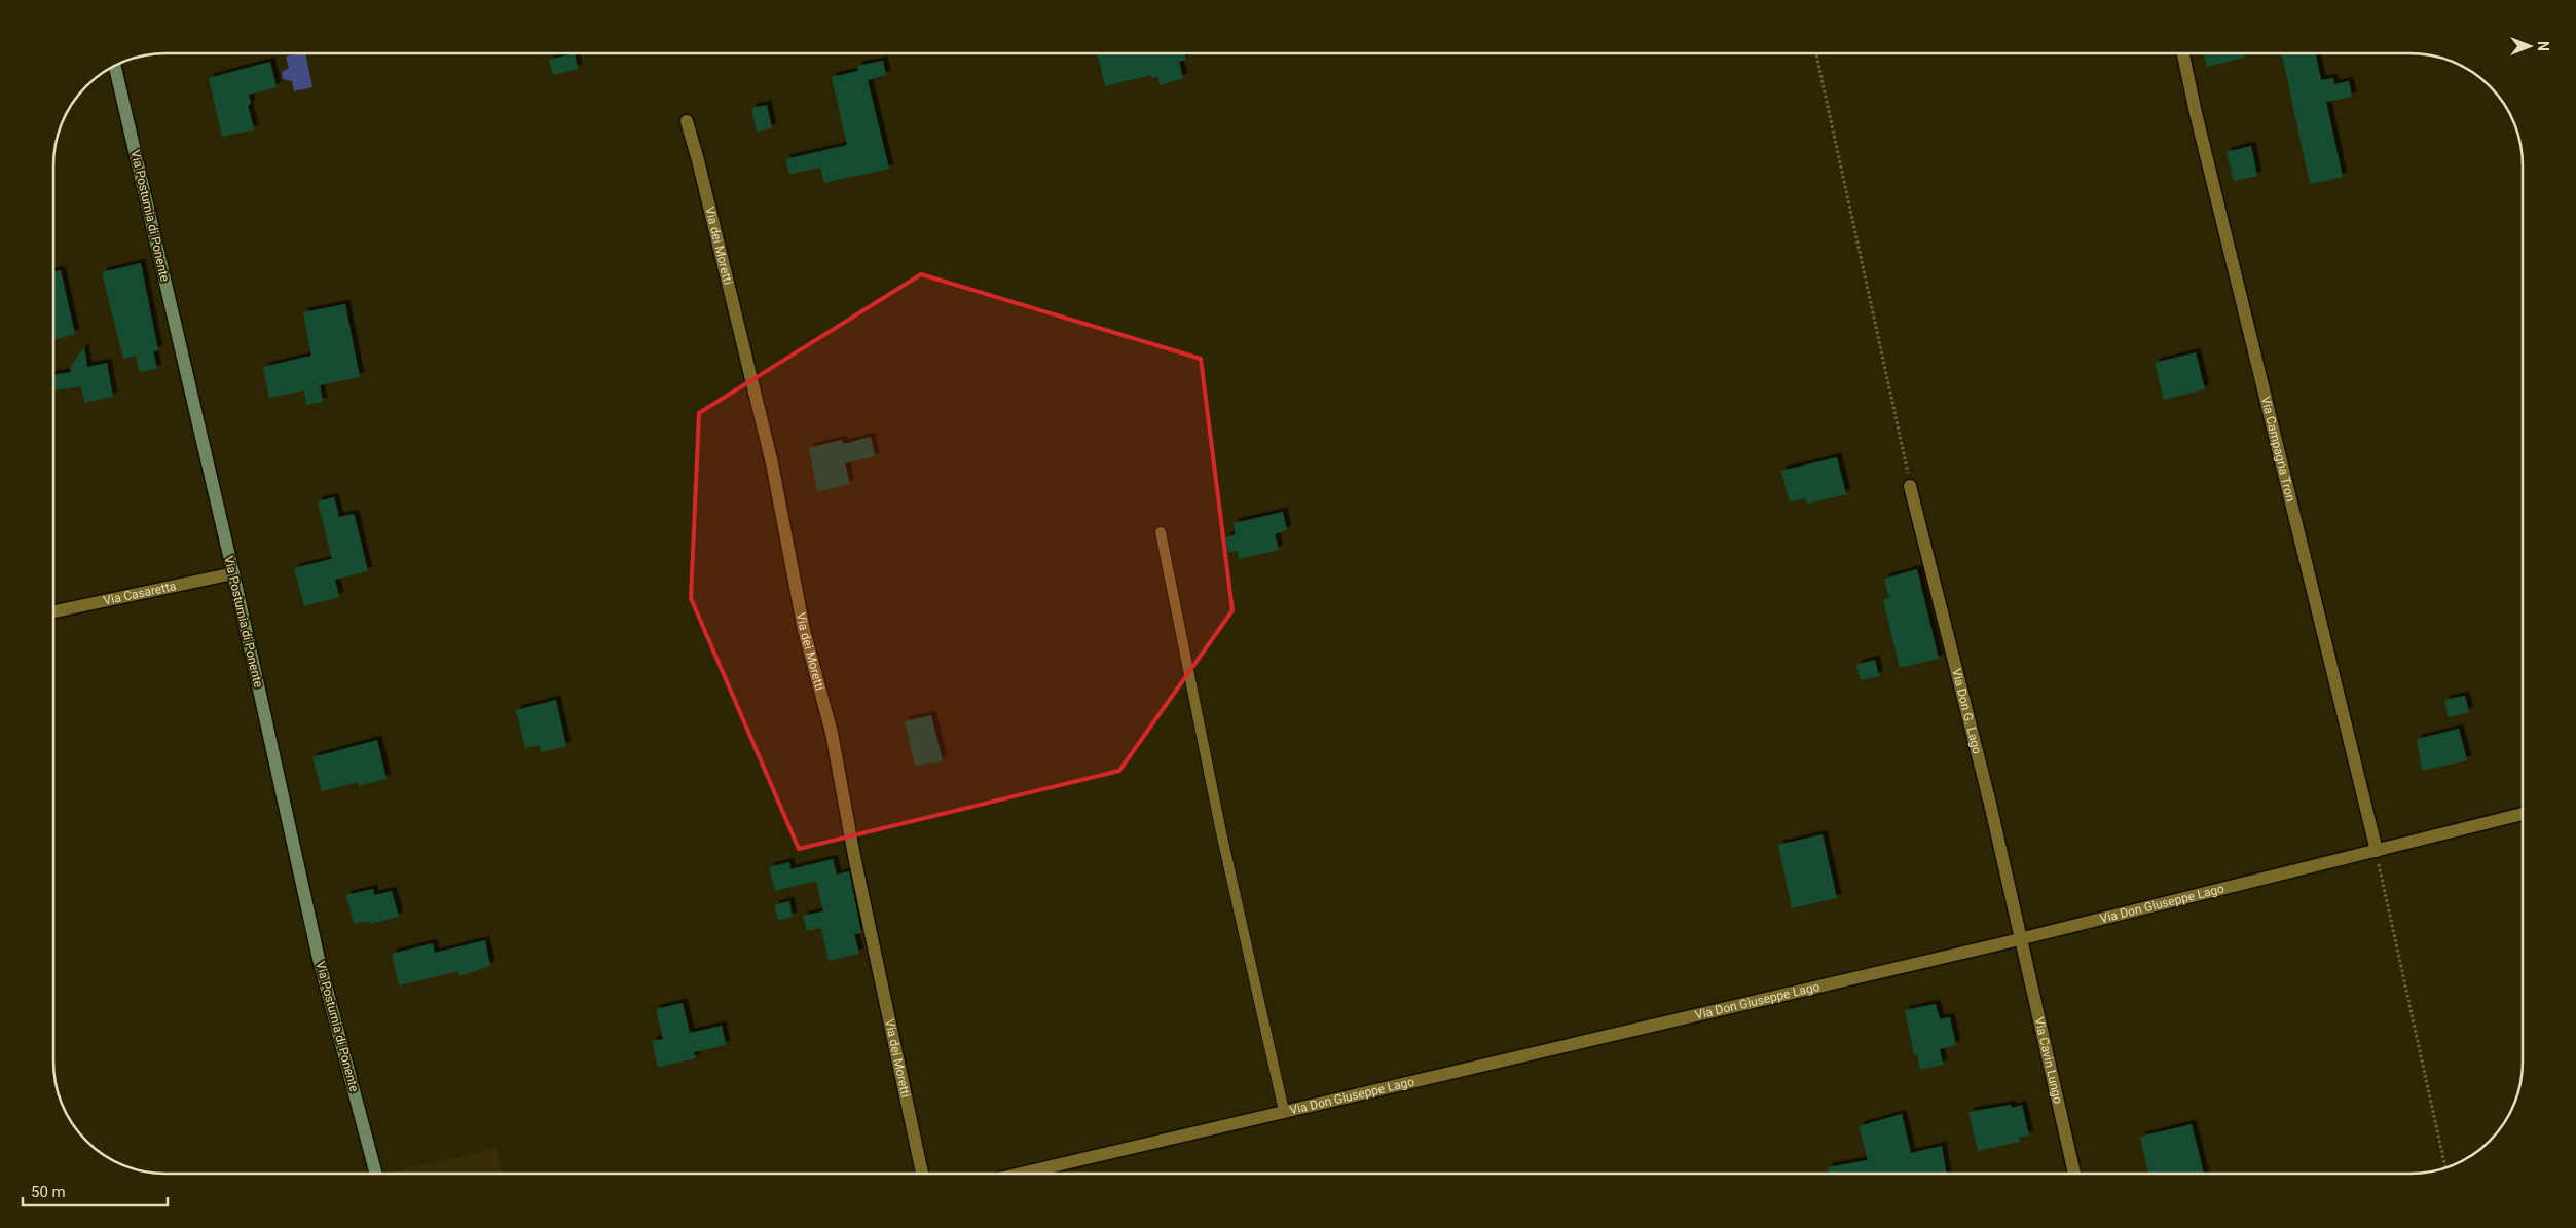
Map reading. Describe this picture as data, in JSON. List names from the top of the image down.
{
  "streets": {
    "main road": ["Via Postumia di Ponente"],
    "street": [
      "Via dei Moretti",
      "Via Campagna Tron",
      "Via Casaretta",
      "Via Don G. Lago",
      "Via Don Giuseppe Lago",
      "Via Cavin Lungo"
    ]
  },
  "crossings": [
    ["Via Postumia di Ponente", "Via Casaretta"],
    ["Via Campagna Tron", "Via Don Giuseppe Lago"],
    ["Via Don G. Lago", "Via Don Giuseppe Lago"],
    ["Via Don G. Lago", "Via Cavin Lungo"],
    ["Via Don Giuseppe Lago", "Via Cavin Lungo"]
  ],
  "scale_bar": "50 m",
  "north": "right"
}
